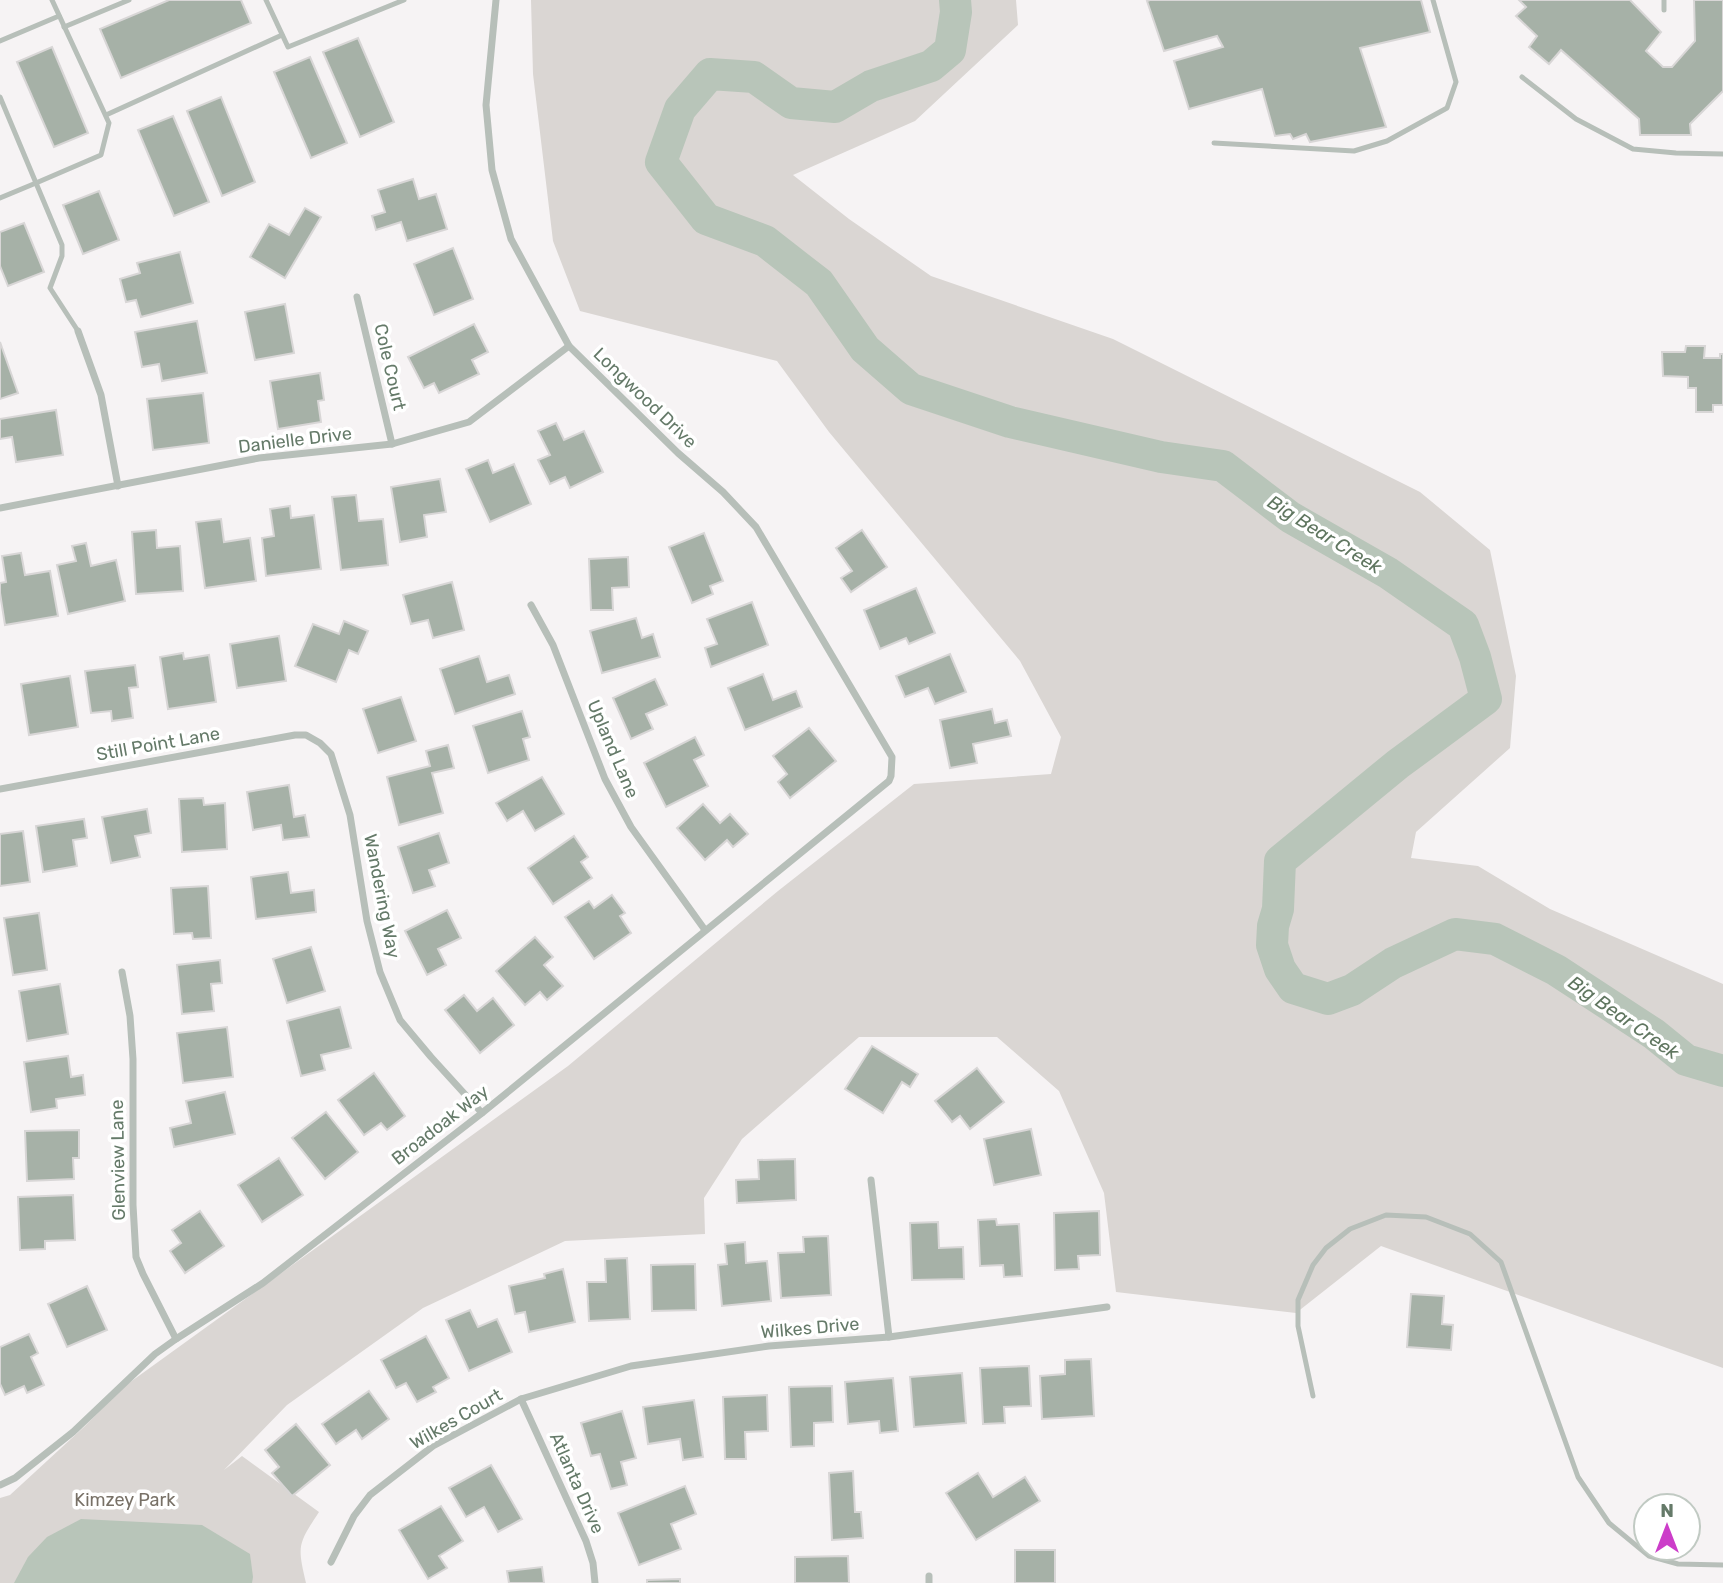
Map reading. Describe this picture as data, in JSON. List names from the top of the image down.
{
  "streets": {
    "street": [
      "Cole Court",
      "Longwood Drive",
      "Danielle Drive",
      "Still Point Lane",
      "Upland Lane",
      "Wandering Way",
      "Broadoak Way",
      "Glenview Lane",
      "Wilkes Drive",
      "Wilkes Court",
      "Atlanta Drive"
    ]
  },
  "crossings": [
    ["Cole Court", "Danielle Drive"],
    ["Longwood Drive", "Danielle Drive"],
    ["Longwood Drive", "Broadoak Way"],
    ["Still Point Lane", "Wandering Way"],
    ["Upland Lane", "Broadoak Way"],
    ["Wandering Way", "Broadoak Way"],
    ["Broadoak Way", "Glenview Lane"],
    ["Wilkes Drive", "Wilkes Court"],
    ["Wilkes Drive", "Atlanta Drive"],
    ["Wilkes Court", "Atlanta Drive"]
  ],
  "water": ["Big Bear Creek"],
  "parks": ["Kimzey Park"],
  "north": "top"
}
